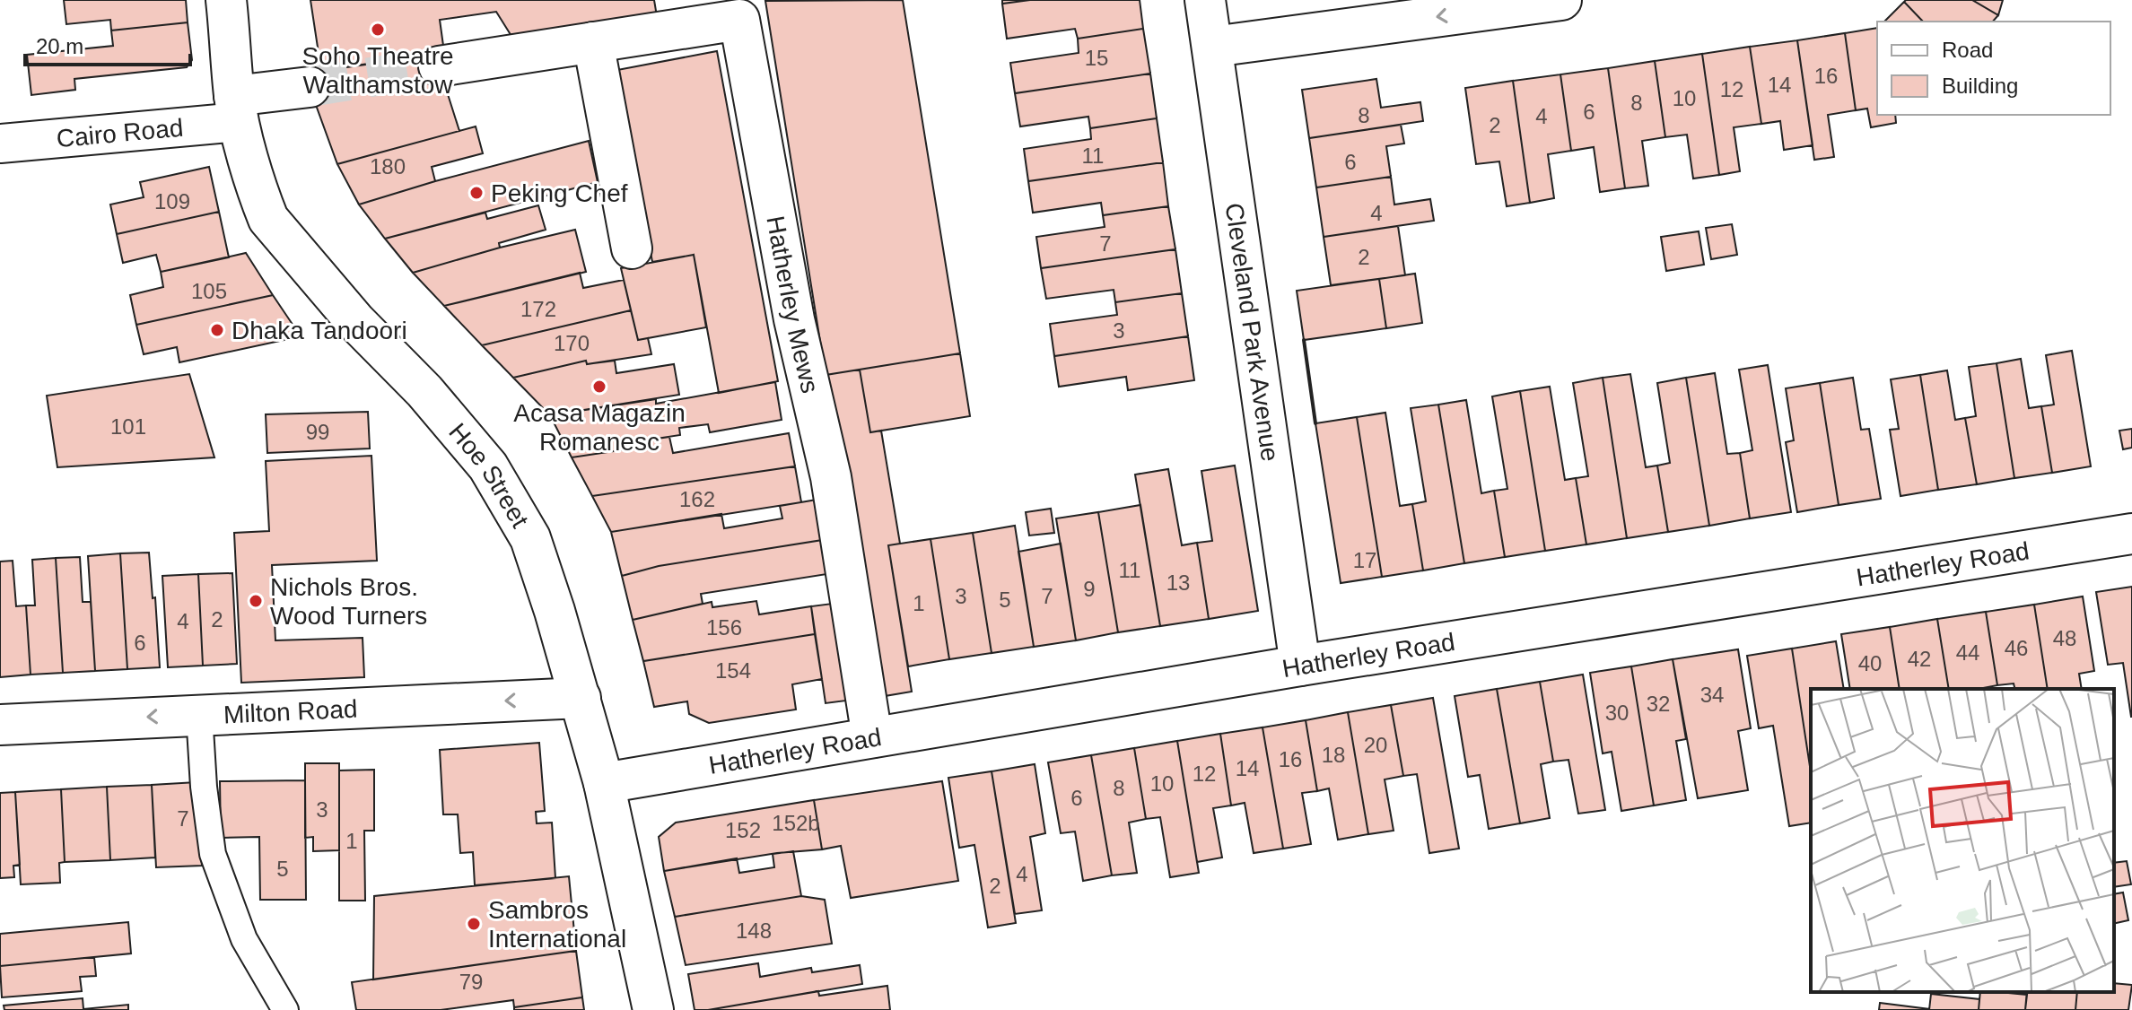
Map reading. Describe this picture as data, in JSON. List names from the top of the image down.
{
  "streets": {
    "street": [
      "Cairo Road",
      "Hatherley Mews",
      "Cleveland Park Avenue",
      "Hoe Street",
      "Hatherley Road",
      "Milton Road"
    ]
  },
  "crossings": [
    ["Cairo Road", "Hoe Street"],
    ["Hatherley Mews", "Hatherley Road"],
    ["Cleveland Park Avenue", "Hatherley Road"],
    ["Hoe Street", "Hatherley Road"],
    ["Hoe Street", "Milton Road"]
  ],
  "one_way": ["Milton Road"],
  "places": [
    "Soho Theatre Walthamstow",
    "Peking Chef",
    "Dhaka Tandoori",
    "Acasa Magazin Romanesc",
    "Nichols Bros. Wood Turners",
    "Sambros International"
  ],
  "house_numbers": [
    "15",
    "16",
    "14",
    "12",
    "10",
    "8",
    "6",
    "8",
    "4",
    "2",
    "11",
    "6",
    "180",
    "109",
    "4",
    "7",
    "2",
    "105",
    "172",
    "3",
    "170",
    "101",
    "99",
    "162",
    "17",
    "11",
    "13",
    "9",
    "3",
    "7",
    "5",
    "1",
    "2",
    "4",
    "156",
    "48",
    "6",
    "46",
    "44",
    "42",
    "40",
    "154",
    "34",
    "32",
    "30",
    "20",
    "18",
    "16",
    "14",
    "12",
    "10",
    "8",
    "6",
    "3",
    "7",
    "152b",
    "152",
    "1",
    "5",
    "4",
    "2",
    "148",
    "79"
  ],
  "legend": ["Road", "Building"],
  "scale_bar": "20 m"
}
